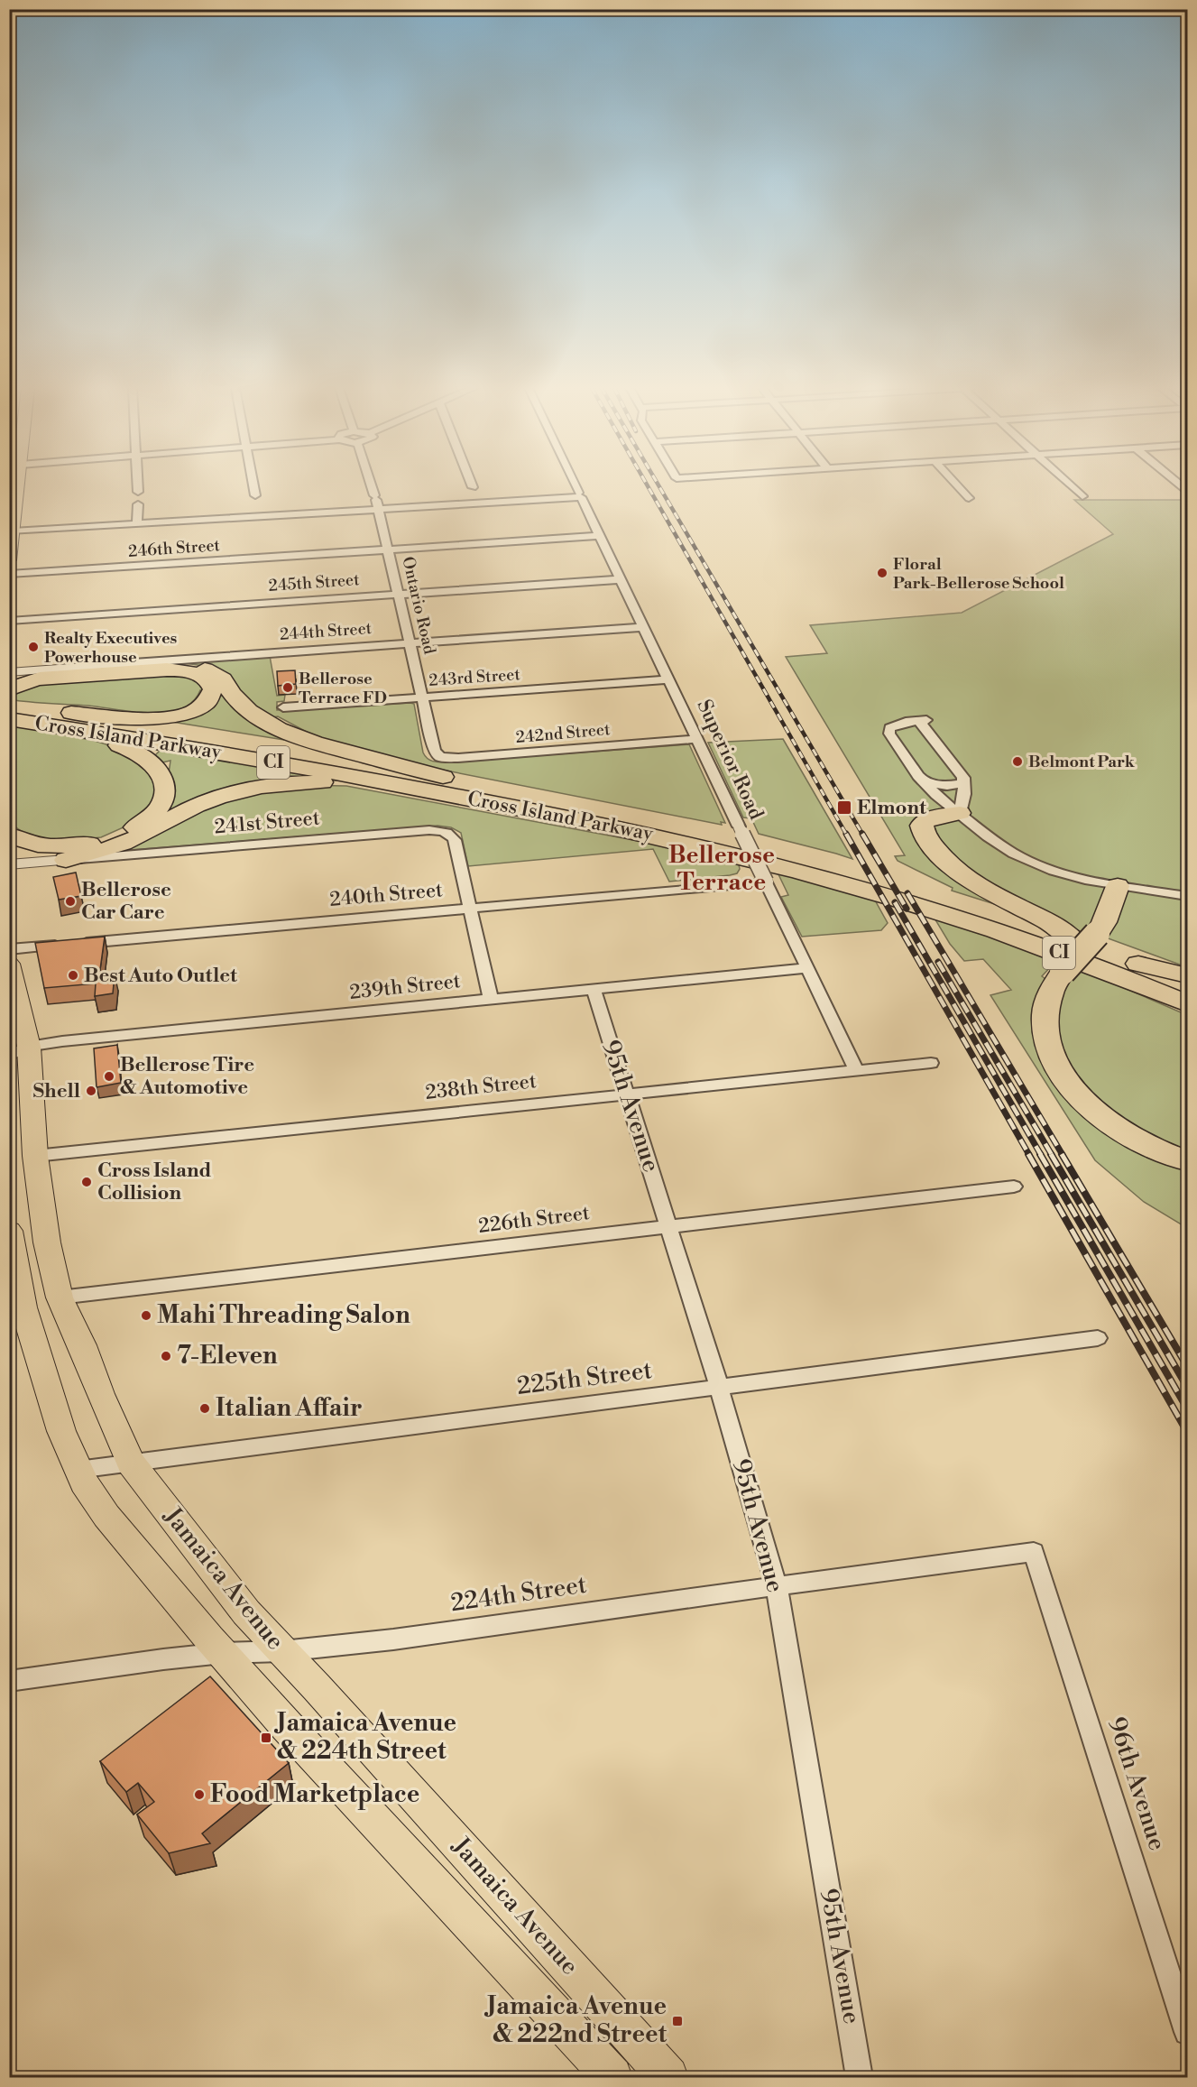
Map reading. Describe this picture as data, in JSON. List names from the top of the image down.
{
  "streets": {
    "highway": ["Cross Island Parkway", "CI"],
    "main road": ["Jamaica Avenue"],
    "street": [
      "246th Street",
      "245th Street",
      "Ontario Road",
      "244th Street",
      "243rd Street",
      "242nd Street",
      "Superior Road",
      "241st Street",
      "240th Street",
      "239th Street",
      "238th Street",
      "95th Avenue",
      "226th Street",
      "225th Street",
      "224th Street",
      "96th Avenue"
    ]
  },
  "crossings": [
    ["246th Street", "Ontario Road"],
    ["246th Street", "Superior Road"],
    ["245th Street", "Ontario Road"],
    ["245th Street", "Superior Road"],
    ["Ontario Road", "244th Street"],
    ["Ontario Road", "243rd Street"],
    ["Ontario Road", "242nd Street"],
    ["244th Street", "Superior Road"],
    ["243rd Street", "Superior Road"],
    ["242nd Street", "Superior Road"],
    ["Superior Road", "240th Street"],
    ["Superior Road", "239th Street"],
    ["Superior Road", "238th Street"],
    ["241st Street", "240th Street"],
    ["239th Street", "95th Avenue"],
    ["239th Street", "Jamaica Avenue"],
    ["238th Street", "95th Avenue"],
    ["238th Street", "Jamaica Avenue"],
    ["95th Avenue", "226th Street"],
    ["95th Avenue", "225th Street"],
    ["95th Avenue", "224th Street"],
    ["226th Street", "Jamaica Avenue"],
    ["225th Street", "Jamaica Avenue"],
    ["Jamaica Avenue", "224th Street"],
    ["224th Street", "96th Avenue"]
  ],
  "districts": ["Bellerose Terrace"],
  "places": {
    "other": [
      "Floral Park-Bellerose School",
      "Realty Executives Powerhouse",
      "Bellerose Terrace FD",
      "Belmont Park",
      "Bellerose Car Care",
      "Best Auto Outlet",
      "Bellerose Tire & Automotive",
      "Shell",
      "Cross Island Collision",
      "Mahi Threading Salon",
      "7-Eleven",
      "Italian Affair",
      "Food Marketplace"
    ],
    "transit": ["Elmont", "Jamaica Avenue & 224th Street", "Jamaica Avenue & 222nd Street"]
  }
}
